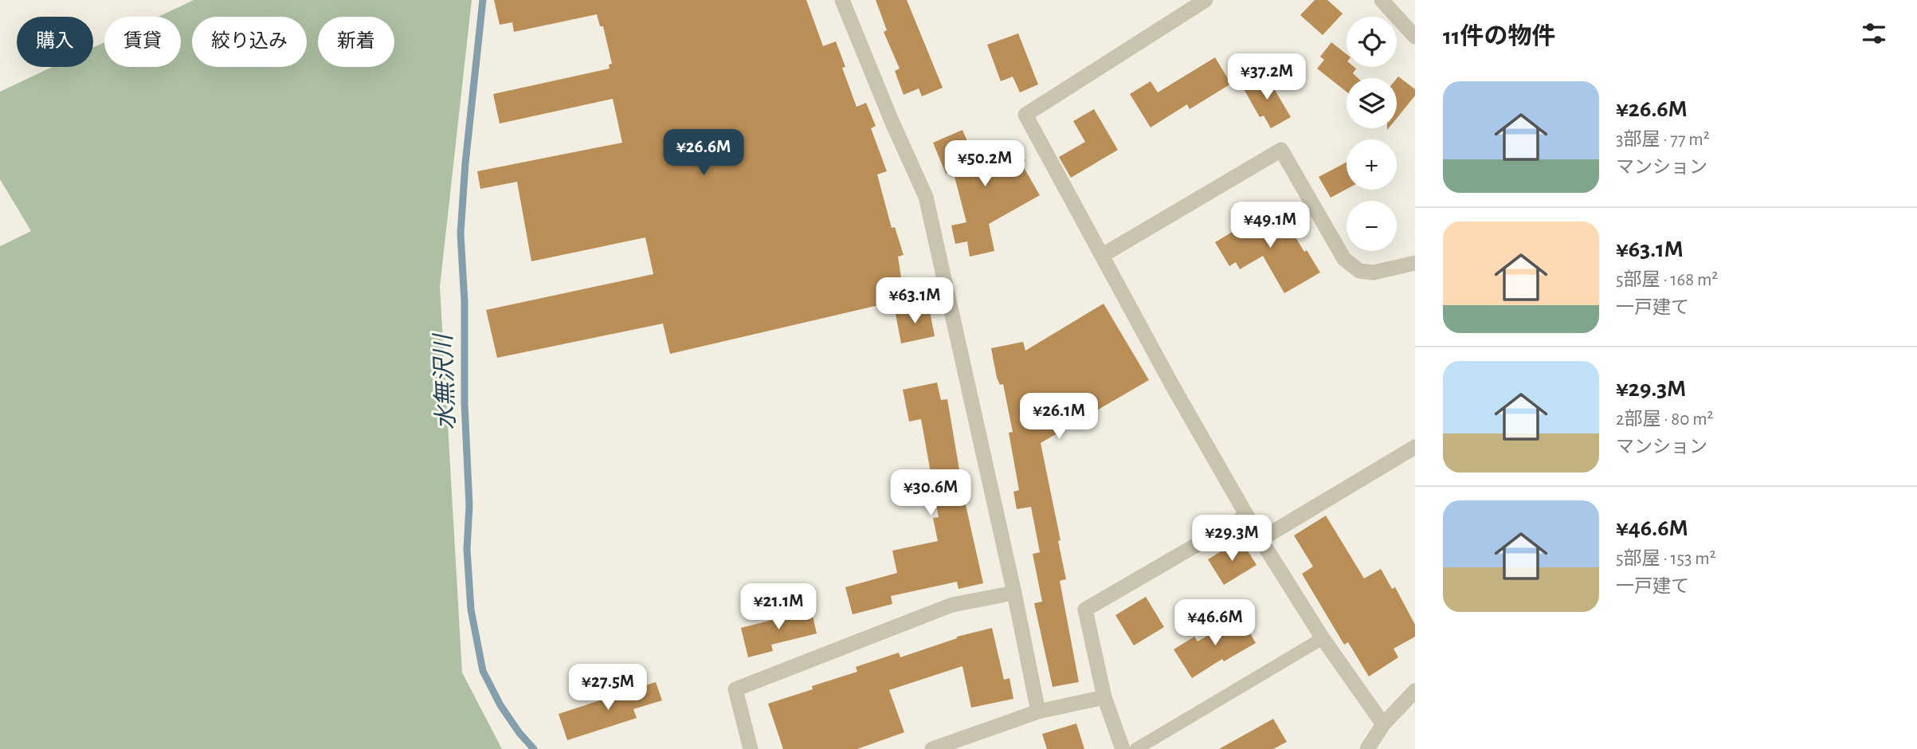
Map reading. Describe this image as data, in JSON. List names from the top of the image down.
{
  "water": ["水無沢川"],
  "page": {
    "heading": "11件の物件",
    "map_buttons": ["+", "−"],
    "chip": [
      "購入",
      "賃貸",
      "絞り込み",
      "新着"
    ],
    "price": [
      "¥37.2M",
      "¥26.6M",
      "¥50.2M",
      "¥49.1M",
      "¥63.1M",
      "¥26.1M",
      "¥30.6M",
      "¥29.3M",
      "¥21.1M",
      "¥46.6M",
      "¥27.5M"
    ],
    "list": [
      {
        "name": "¥26.6M",
        "note": "3部屋 · 77 m² · マンション"
      },
      {
        "name": "¥63.1M",
        "note": "5部屋 · 168 m² · 一戸建て"
      },
      {
        "name": "¥29.3M",
        "note": "2部屋 · 80 m² · マンション"
      },
      {
        "name": "¥46.6M",
        "note": "5部屋 · 153 m² · 一戸建て"
      }
    ]
  }
}
